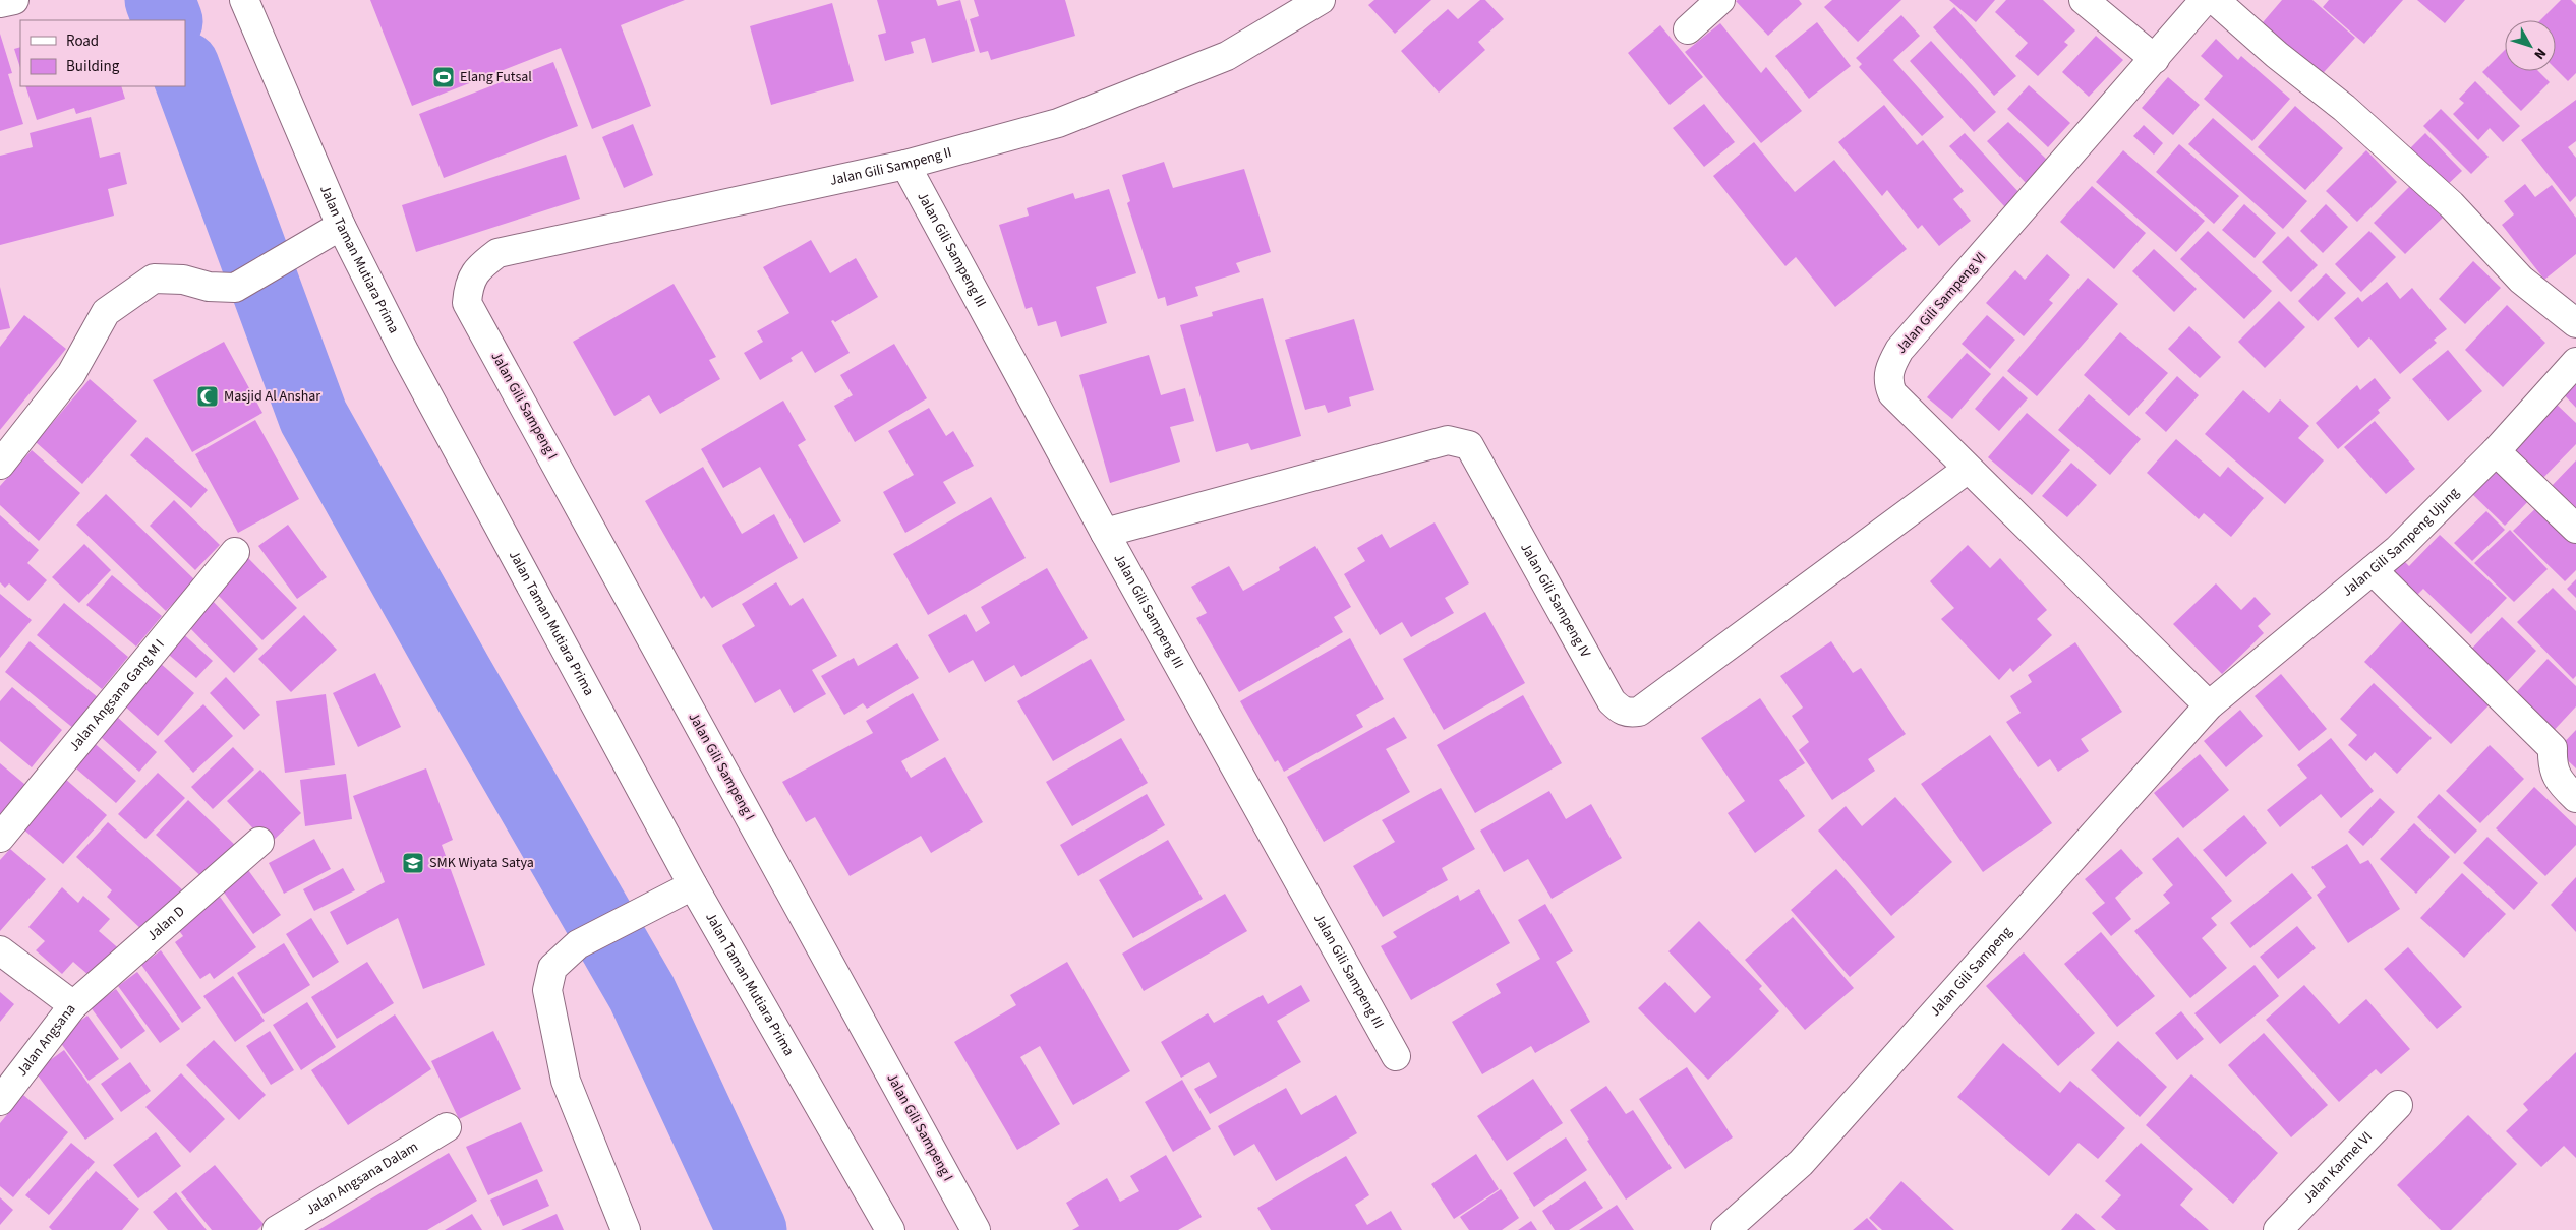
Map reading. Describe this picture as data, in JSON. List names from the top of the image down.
{
  "streets": {
    "street": [
      "Jalan Gili Sampeng II",
      "Jalan Gili Sampeng III",
      "Jalan Taman Mutiara Prima",
      "Jalan Gili Sampeng VI",
      "Jalan Gili Sampeng I",
      "Jalan Gili Sampeng Ujung",
      "Jalan Gili Sampeng IV",
      "Jalan Angsana Gang M I",
      "Jalan D",
      "Jalan Gili Sampeng",
      "Jalan Angsana",
      "Jalan Karmel VI",
      "Jalan Angsana Dalam"
    ]
  },
  "crossings": [
    ["Jalan Gili Sampeng II", "Jalan Gili Sampeng III"],
    ["Jalan Gili Sampeng II", "Jalan Gili Sampeng I"],
    ["Jalan Gili Sampeng III", "Jalan Gili Sampeng IV"],
    ["Jalan Gili Sampeng VI", "Jalan Gili Sampeng Ujung"],
    ["Jalan Gili Sampeng VI", "Jalan Gili Sampeng IV"],
    ["Jalan Gili Sampeng VI", "Jalan Gili Sampeng"],
    ["Jalan Gili Sampeng Ujung", "Jalan Gili Sampeng"],
    ["Jalan D", "Jalan Angsana"]
  ],
  "places": {
    "sports": ["Elang Futsal"],
    "mosque": ["Masjid Al Anshar"],
    "school or university": ["SMK Wiyata Satya"]
  },
  "legend": ["Road", "Building"],
  "north": "bottom right"
}
